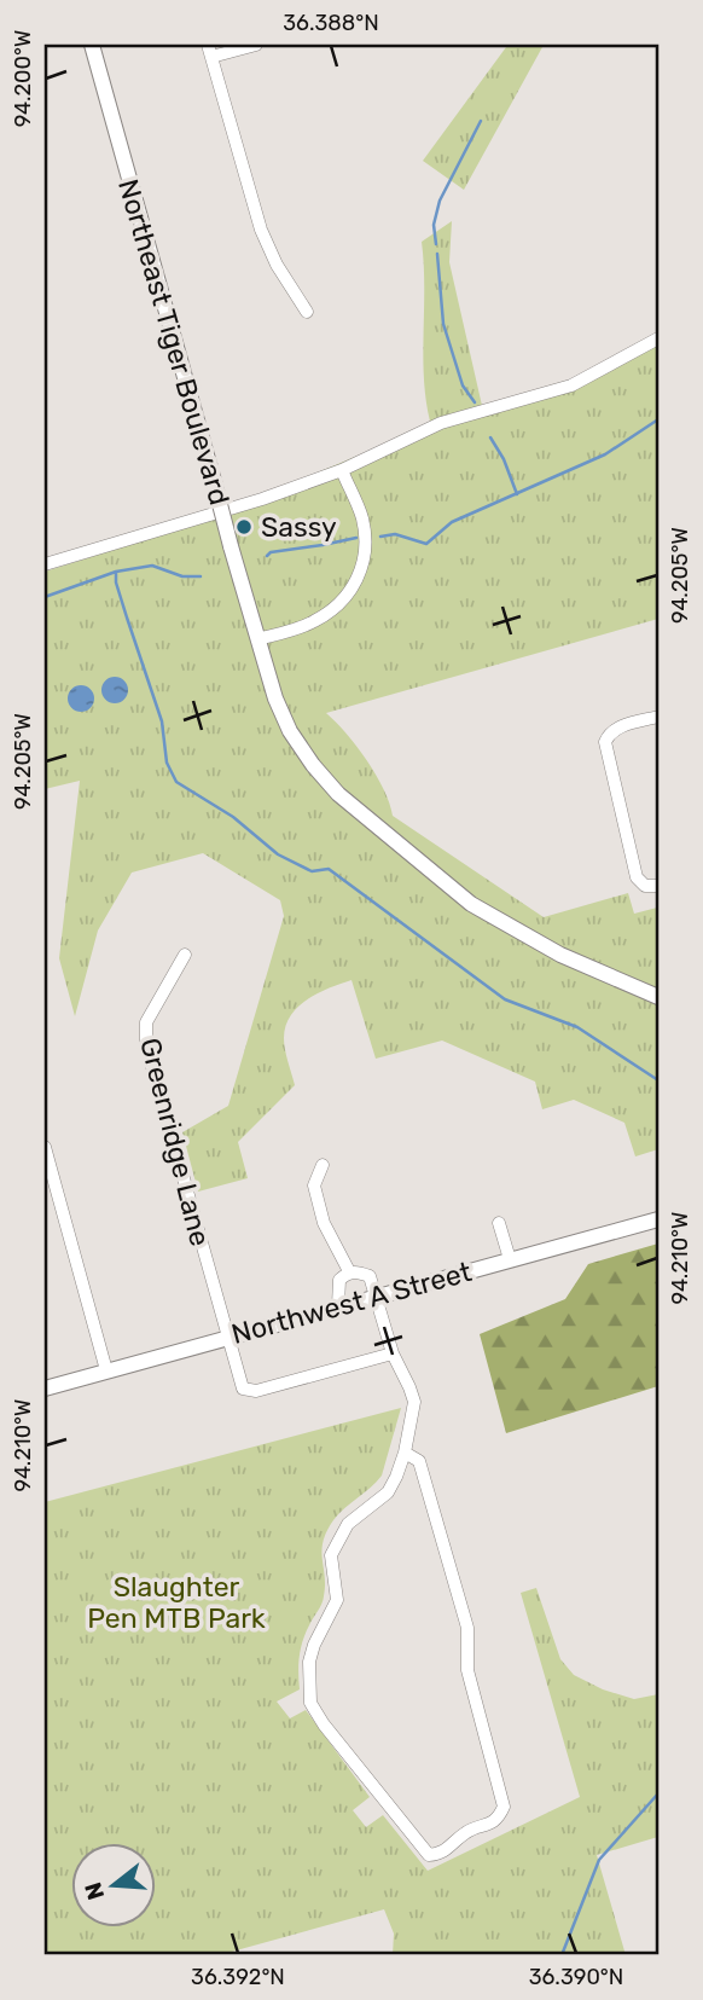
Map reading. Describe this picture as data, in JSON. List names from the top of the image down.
{
  "streets": {
    "street": ["Northeast Tiger Boulevard", "Greenridge Lane", "Northwest A Street"]
  },
  "crossings": [
    ["Greenridge Lane", "Northwest A Street"]
  ],
  "parks": ["Slaughter Pen MTB Park"],
  "places": ["Sassy"],
  "north": "left",
  "coordinates": [
    "36.388°N",
    "94.200°W",
    "94.205°W",
    "94.210°W",
    "36.392°N",
    "36.390°N"
  ]
}
